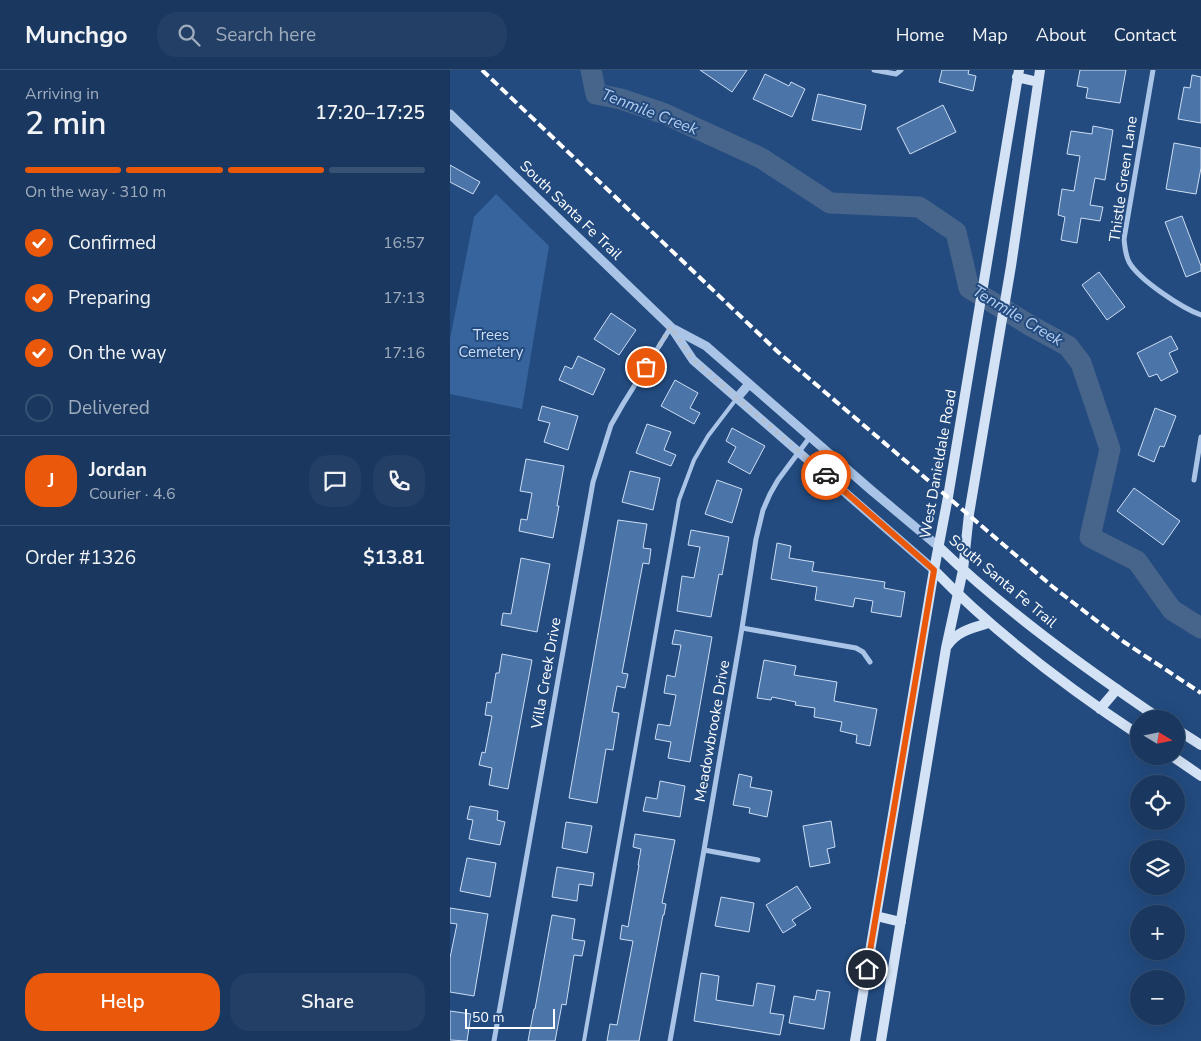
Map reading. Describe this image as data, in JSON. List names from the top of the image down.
{
  "streets": {
    "main road": ["South Santa Fe Trail", "West Danieldale Road"],
    "street": ["Thistle Green Lane", "Villa Creek Drive", "Meadowbrooke Drive"]
  },
  "crossings": [
    ["South Santa Fe Trail", "West Danieldale Road"],
    ["South Santa Fe Trail", "Villa Creek Drive"],
    ["South Santa Fe Trail", "Meadowbrooke Drive"]
  ],
  "water": ["Tenmile Creek"],
  "parks": ["Trees Cemetery"],
  "scale_bar": "50 m",
  "north": "right",
  "page": {
    "header": "Munchgo",
    "search": "Search here",
    "nav": [
      "Home",
      "Map",
      "About",
      "Contact"
    ],
    "heading": ["2 min", "Arriving in", "17:20–17:25"],
    "panel": [
      "Jordan",
      "Courier · 4.6",
      "Order #1326",
      "$13.81"
    ],
    "bar": "On the way · 310 m",
    "list": [
      ["Confirmed", "16:57"],
      ["Preparing", "17:13"],
      ["On the way", "17:16"],
      "Delivered"
    ],
    "round": "J",
    "map_buttons": ["+", "−"],
    "buttons": ["Help", "Share"],
    "scale": "50 m"
  }
}
